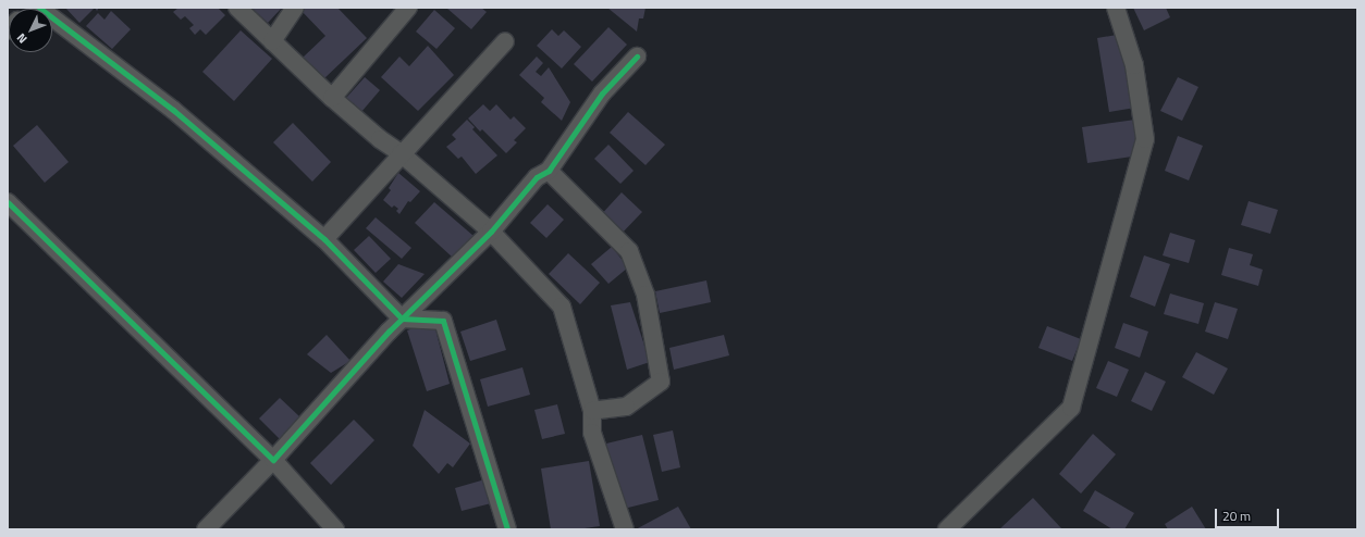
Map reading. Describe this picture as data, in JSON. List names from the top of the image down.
{
  "scale_bar": "20 m",
  "north": "bottom left"
}
